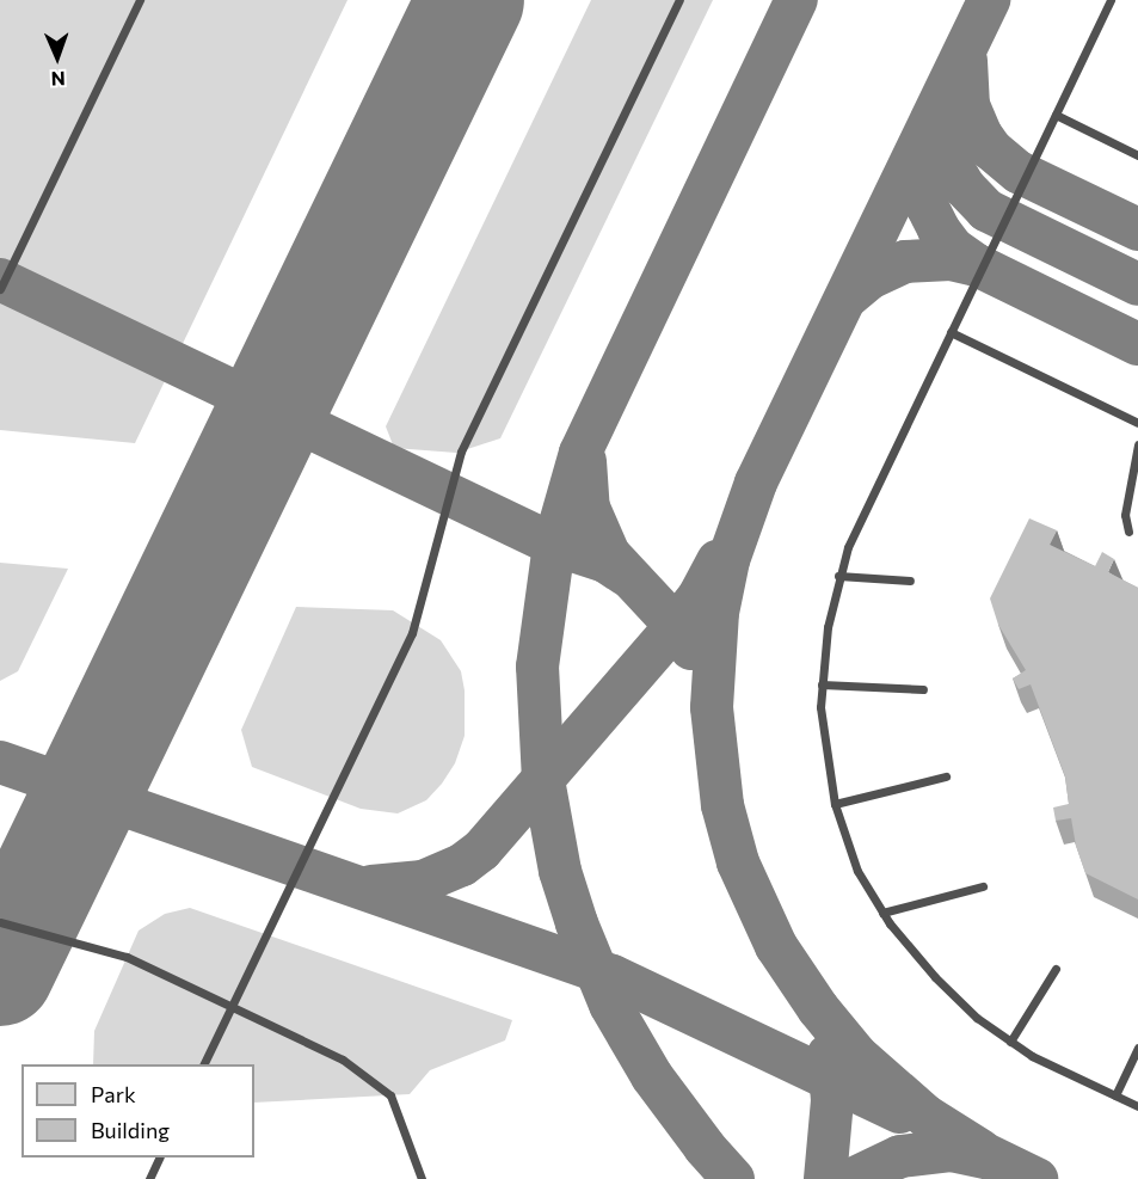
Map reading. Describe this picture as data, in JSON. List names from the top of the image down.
{
  "legend": ["Park", "Building"],
  "north": "bottom"
}
